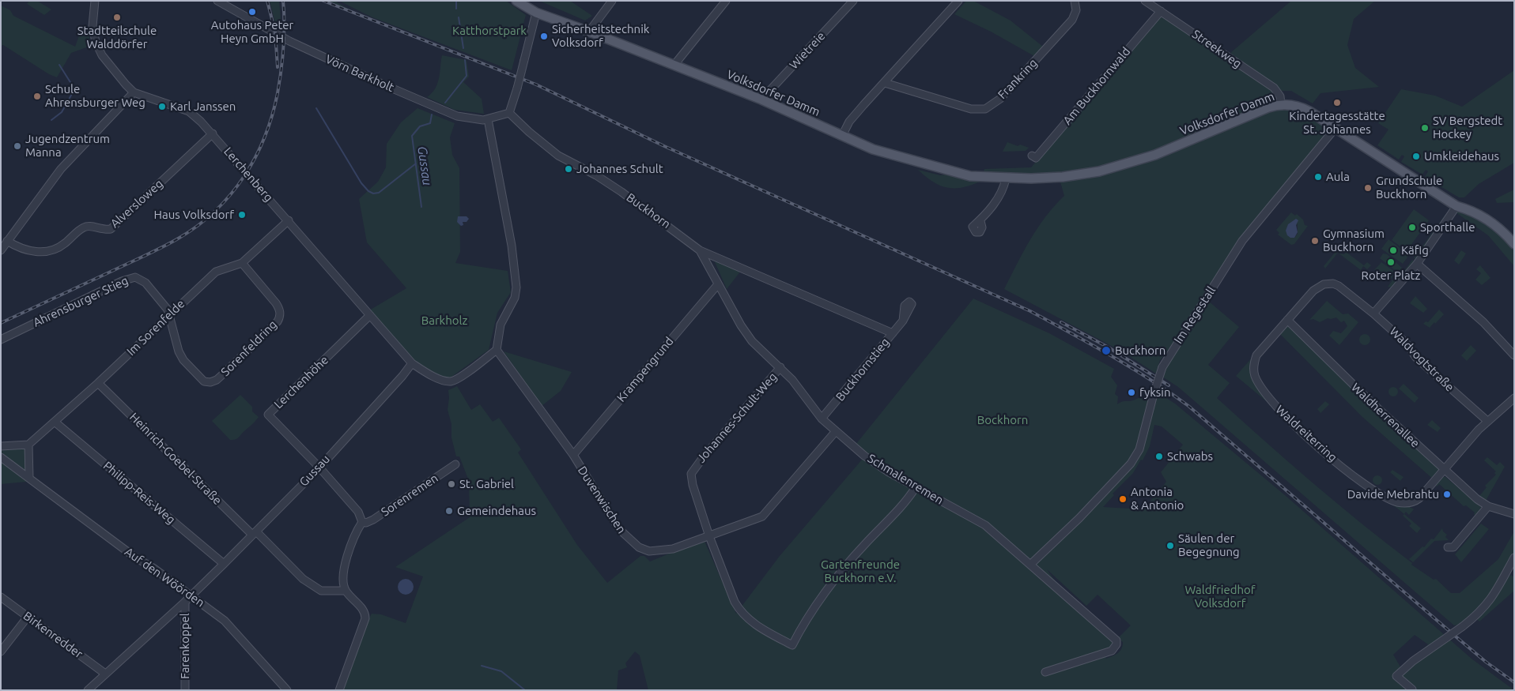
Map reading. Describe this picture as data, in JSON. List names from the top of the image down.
{
  "streets": {
    "main road": ["Volksdorfer Damm"],
    "street": [
      "Streekweg",
      "Wietreie",
      "Vörn Barkholt",
      "Frankring",
      "Am Buckhornwald",
      "Lerchenberg",
      "Alversloweg",
      "Buckhorn",
      "Ahrensburger Stieg",
      "Im Regestall",
      "Im Sorenfelde",
      "Sorenfeldring",
      "Waldvogtstraße",
      "Krampengrund",
      "Buckhornstieg",
      "Lerchenhöhe",
      "Waldherrenallee",
      "Johannes-Schult-Weg",
      "Waldreiterring",
      "Heinrich-Goebel-Straße",
      "Gussau",
      "Schmalenremen",
      "Philipp-Reis-Weg",
      "Sorenremen",
      "Duvenwischen",
      "Auf den Wöörden",
      "Birkenredder",
      "Farenkoppel"
    ]
  },
  "crossings": [
    ["Streekweg", "Am Buckhornwald"],
    ["Streekweg", "Volksdorfer Damm"],
    ["Wietreie", "Volksdorfer Damm"],
    ["Vörn Barkholt", "Buckhorn"],
    ["Volksdorfer Damm", "Im Regestall"],
    ["Lerchenberg", "Alversloweg"],
    ["Lerchenberg", "Im Sorenfelde"],
    ["Lerchenberg", "Lerchenhöhe"],
    ["Lerchenberg", "Gussau"],
    ["Buckhorn", "Buckhornstieg"],
    ["Buckhorn", "Schmalenremen"],
    ["Ahrensburger Stieg", "Im Sorenfelde"],
    ["Ahrensburger Stieg", "Sorenfeldring"],
    ["Im Regestall", "Schmalenremen"],
    ["Im Sorenfelde", "Sorenfeldring"],
    ["Im Sorenfelde", "Heinrich-Goebel-Straße"],
    ["Im Sorenfelde", "Philipp-Reis-Weg"],
    ["Waldvogtstraße", "Waldreiterring"],
    ["Krampengrund", "Schmalenremen"],
    ["Krampengrund", "Duvenwischen"],
    ["Buckhornstieg", "Schmalenremen"],
    ["Lerchenhöhe", "Gussau"],
    ["Waldherrenallee", "Waldreiterring"],
    ["Johannes-Schult-Weg", "Schmalenremen"],
    ["Johannes-Schult-Weg", "Duvenwischen"],
    ["Heinrich-Goebel-Straße", "Gussau"],
    ["Gussau", "Philipp-Reis-Weg"],
    ["Gussau", "Auf den Wöörden"],
    ["Gussau", "Birkenredder"],
    ["Gussau", "Farenkoppel"],
    ["Schmalenremen", "Duvenwischen"]
  ],
  "water": ["Gussau"],
  "parks": [
    "Katthorstpark",
    "Barkholz",
    "Bockhorn",
    "Gartenfreunde Buckhorn e.V.",
    "Waldfriedhof Volksdorf"
  ],
  "places": [
    "Autohaus Peter Heyn GmbH",
    "Stadtteilschule Walddörfer",
    "Sicherheitstechnik Volksdorf",
    "Schule Ahrensburger Weg",
    "Kindertagesstätte St. Johannes",
    "Karl Janssen",
    "SV Bergstedt Hockey",
    "Jugendzentrum Manna",
    "Umkleidehaus",
    "Johannes Schult",
    "Aula",
    "Grundschule Buckhorn",
    "Haus Volksdorf",
    "Sporthalle",
    "Gymnasium Buckhorn",
    "Käfig",
    "Roter Platz",
    "Buckhorn",
    "fyksin",
    "Schwabs",
    "St. Gabriel",
    "Davide Mebrahtu",
    "Antonia & Antonio",
    "Gemeindehaus",
    "Säulen der Begegnung"
  ]
}
